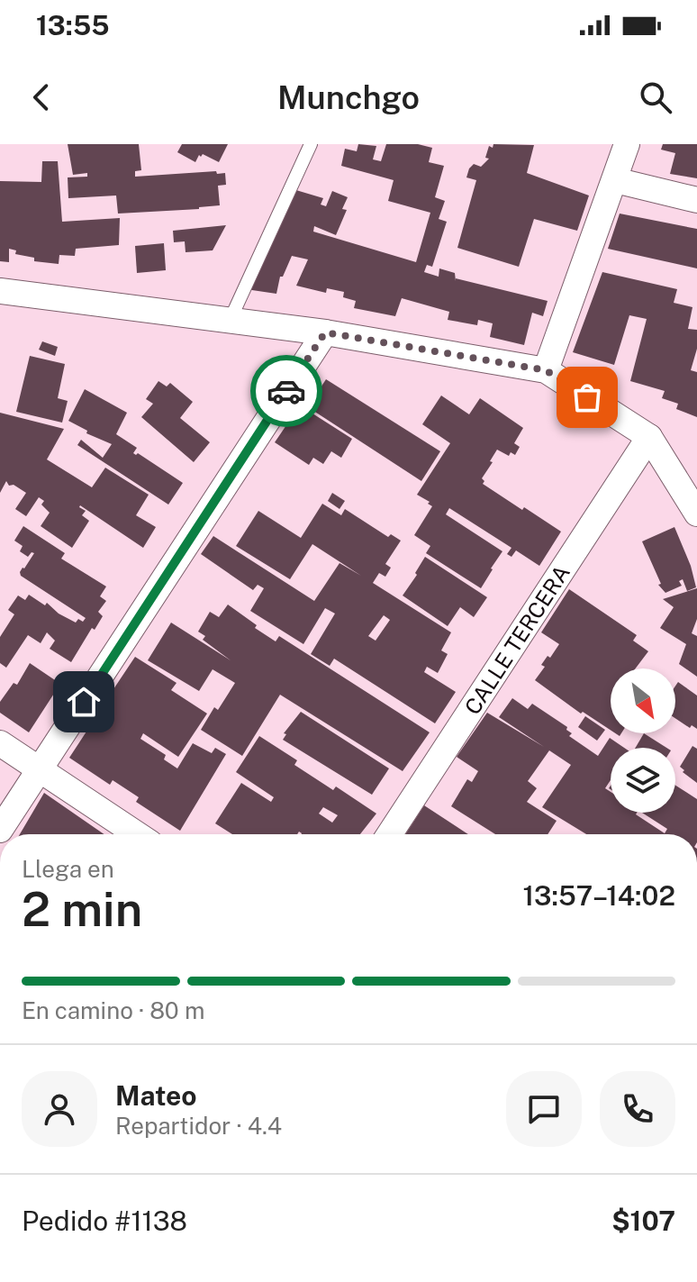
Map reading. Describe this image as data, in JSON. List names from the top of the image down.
{
  "streets": {
    "street": ["CALLE TERCERA"]
  },
  "north": "bottom right",
  "page": {
    "status": "13:55",
    "header": "Munchgo",
    "heading": ["2 min", "Llega en", "13:57–14:02"],
    "panel": [
      "Mateo",
      "Repartidor · 4.4",
      "Pedido #1138",
      "$107"
    ],
    "bar": "En camino · 80 m"
  }
}
